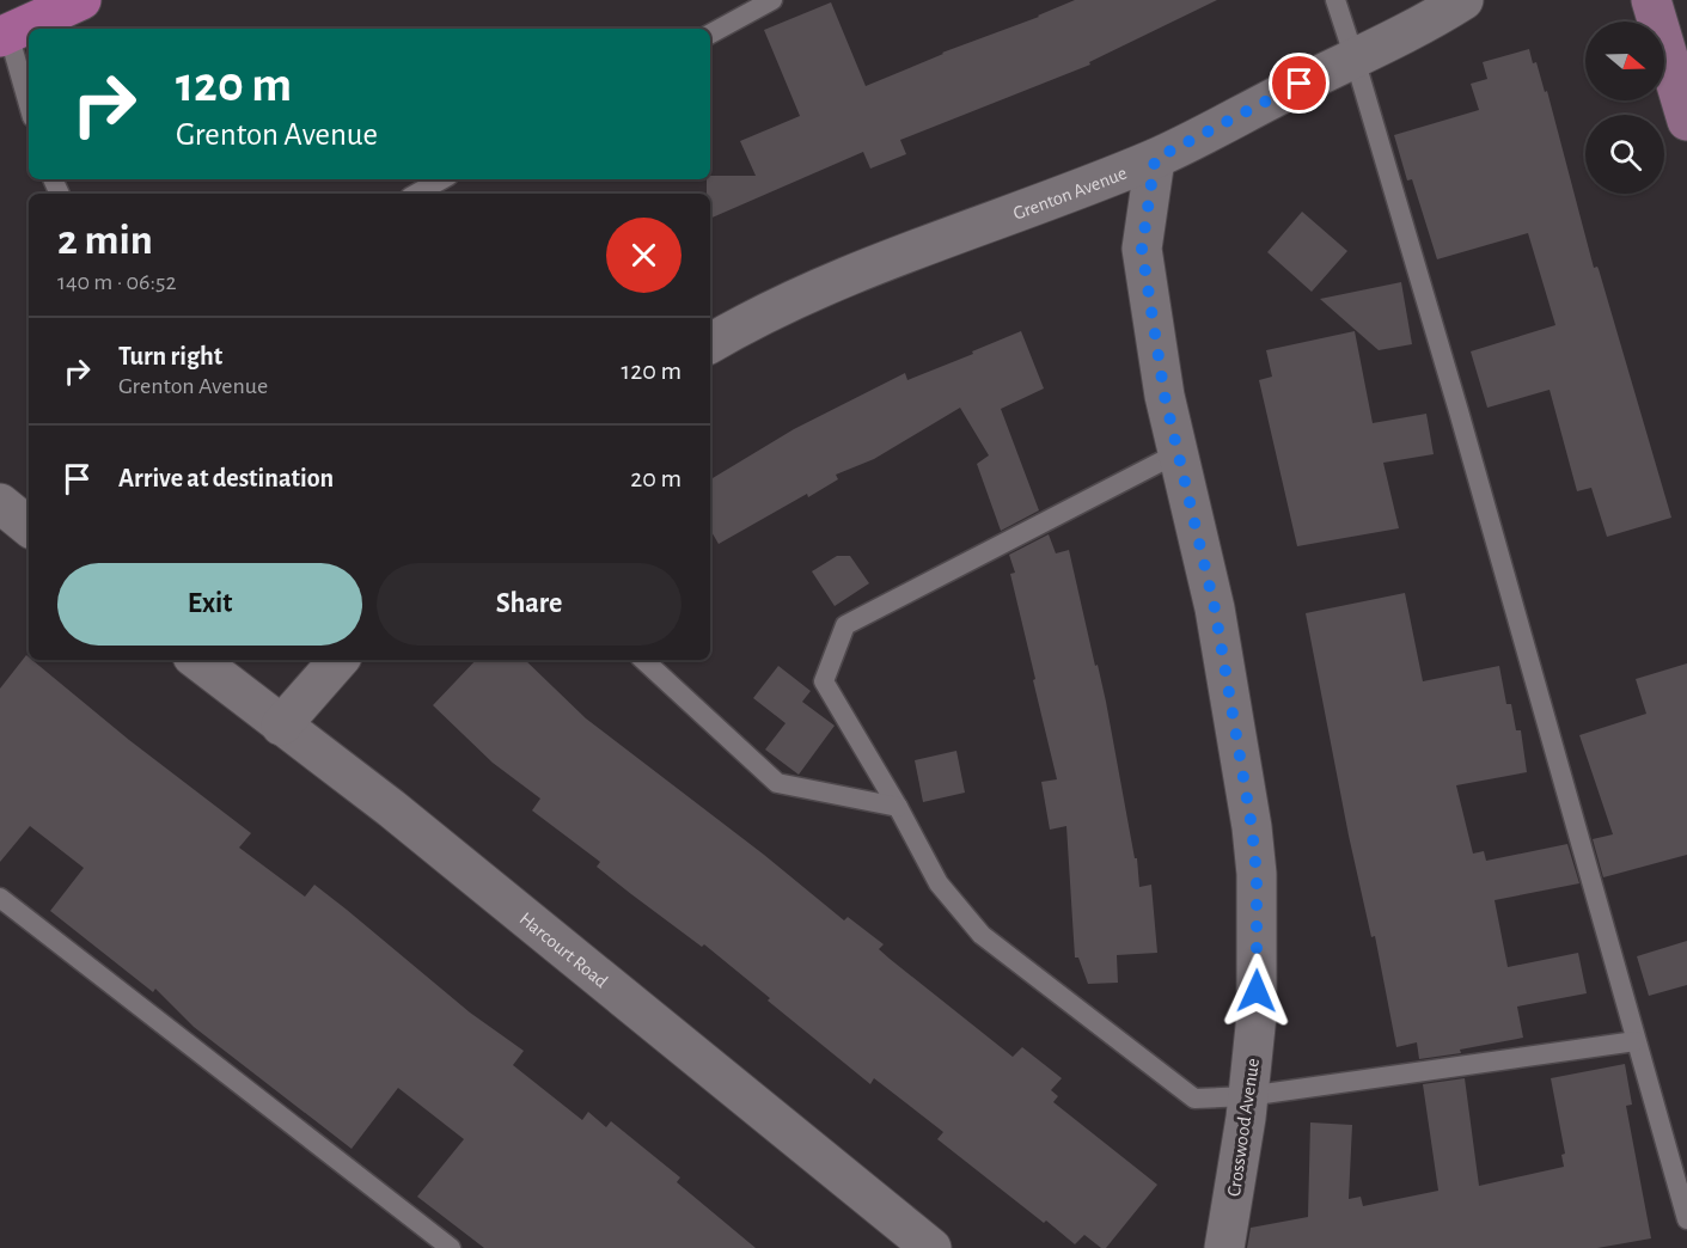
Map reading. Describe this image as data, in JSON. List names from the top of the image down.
{
  "streets": {
    "street": ["Grenton Avenue", "Harcourt Road", "Crosswood Avenue"]
  },
  "crossings": [
    ["Grenton Avenue", "Crosswood Avenue"]
  ],
  "north": "right",
  "page": {
    "turn": ["120 m", "Grenton Avenue"],
    "heading": ["2 min", "140 m · 06:52"],
    "list": [
      {
        "name": "Turn right",
        "note": "Grenton Avenue",
        "value": "120 m"
      },
      {
        "name": "Arrive at destination",
        "value": "20 m"
      }
    ],
    "buttons": ["Exit", "Share"]
  }
}
